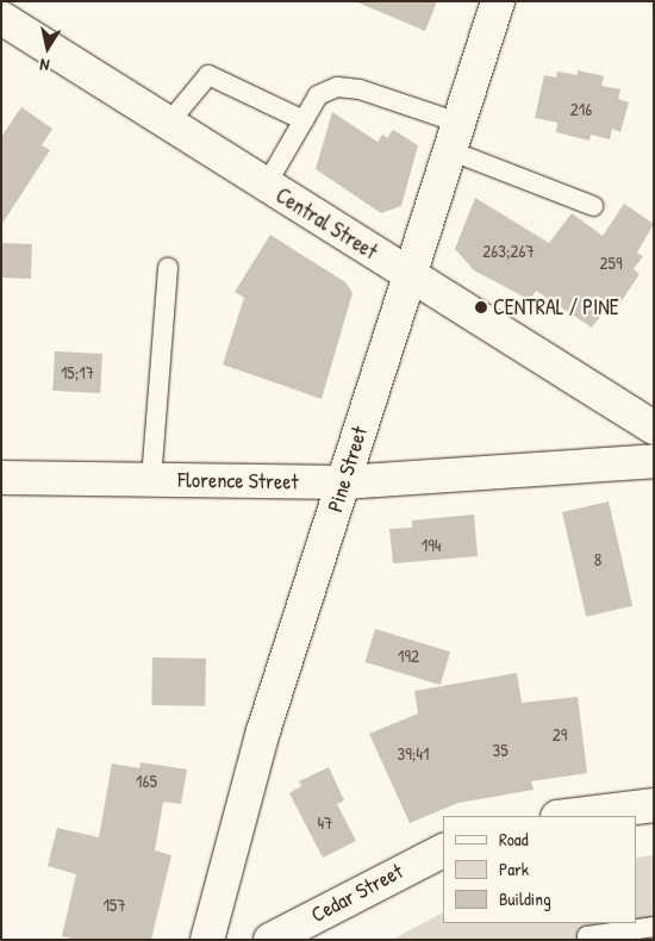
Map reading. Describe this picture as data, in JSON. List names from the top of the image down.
{
  "streets": {
    "main road": [
      "Central Street",
      "Pine Street",
      "Florence Street",
      "Cedar Street"
    ]
  },
  "crossings": [
    ["Central Street", "Pine Street"],
    ["Pine Street", "Florence Street"]
  ],
  "places": ["CENTRAL / PINE"],
  "house_numbers": [
    "216",
    "263;267",
    "259",
    "15;17",
    "194",
    "8",
    "192",
    "29",
    "35",
    "39;41",
    "165",
    "47",
    "157"
  ],
  "legend": ["Road", "Park", "Building"],
  "north": "bottom"
}
